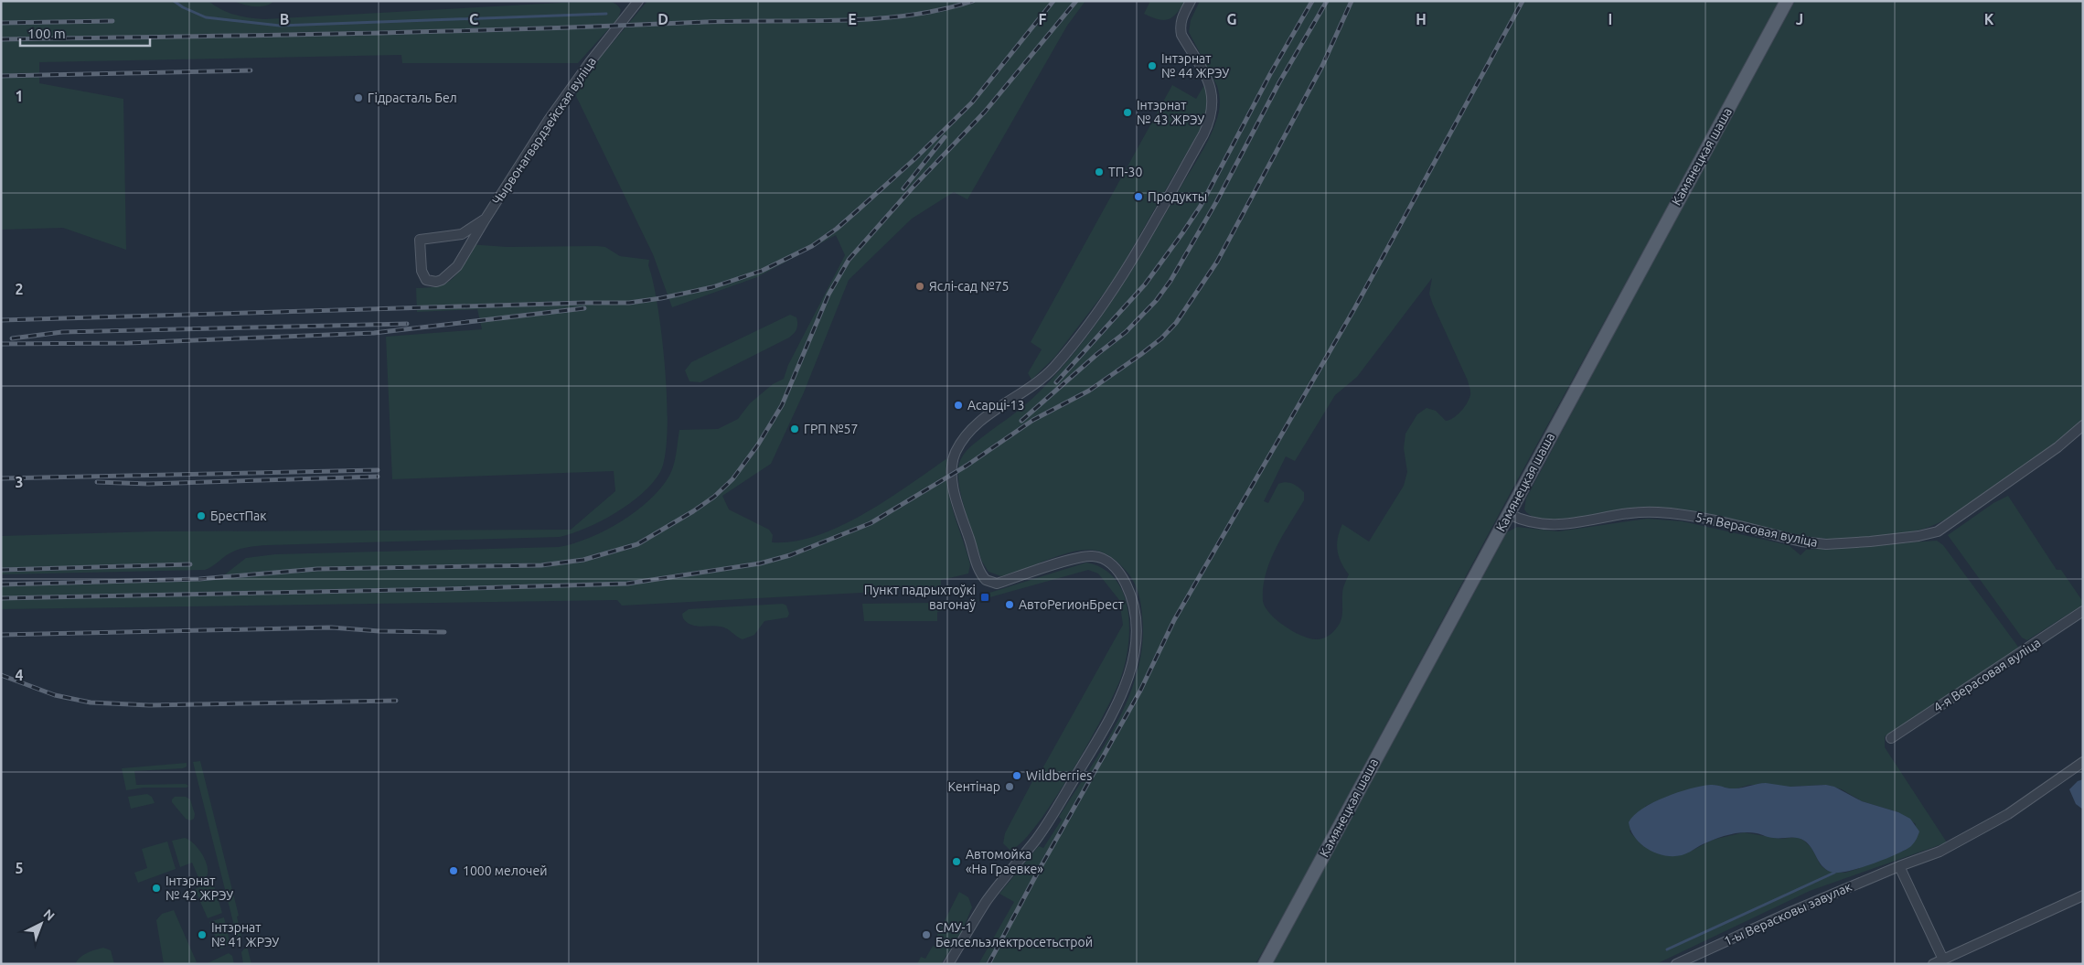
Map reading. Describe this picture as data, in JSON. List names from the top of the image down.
{
  "streets": {
    "main road": ["Камянецкая шаша"],
    "street": [
      "Чырвонагвардзейская вуліца",
      "5-я Верасовая вуліца",
      "4-я Верасовая вуліца",
      "1-ы Верасковы завулак"
    ]
  },
  "crossings": [
    ["Камянецкая шаша", "5-я Верасовая вуліца"]
  ],
  "places": {
    "other": [
      "Інтэрнат № 44 ЖРЭУ",
      "Гідрасталь Бел",
      "Інтэрнат № 43 ЖРЭУ",
      "ТП-30",
      "Продукты",
      "Яслі-сад №75",
      "Асарці-13",
      "ГРП №57",
      "БрестПак",
      "АвтоРегионБрест",
      "Wildberries",
      "Кентінар",
      "Автомойка «На Граевке»",
      "1000 мелочей",
      "Інтэрнат № 42 ЖРЭУ",
      "Інтэрнат № 41 ЖРЭУ",
      "СМУ-1 Белсельэлектросетьстрой"
    ],
    "transit": ["Пункт падрыхтоўкі вагонаў"]
  },
  "scale_bar": "100 m",
  "north": "top right",
  "grid": {
    "columns": [
      "B",
      "C",
      "D",
      "E",
      "F",
      "G",
      "H",
      "I",
      "J",
      "K"
    ],
    "rows": [
      "1",
      "2",
      "3",
      "4",
      "5"
    ]
  }
}
